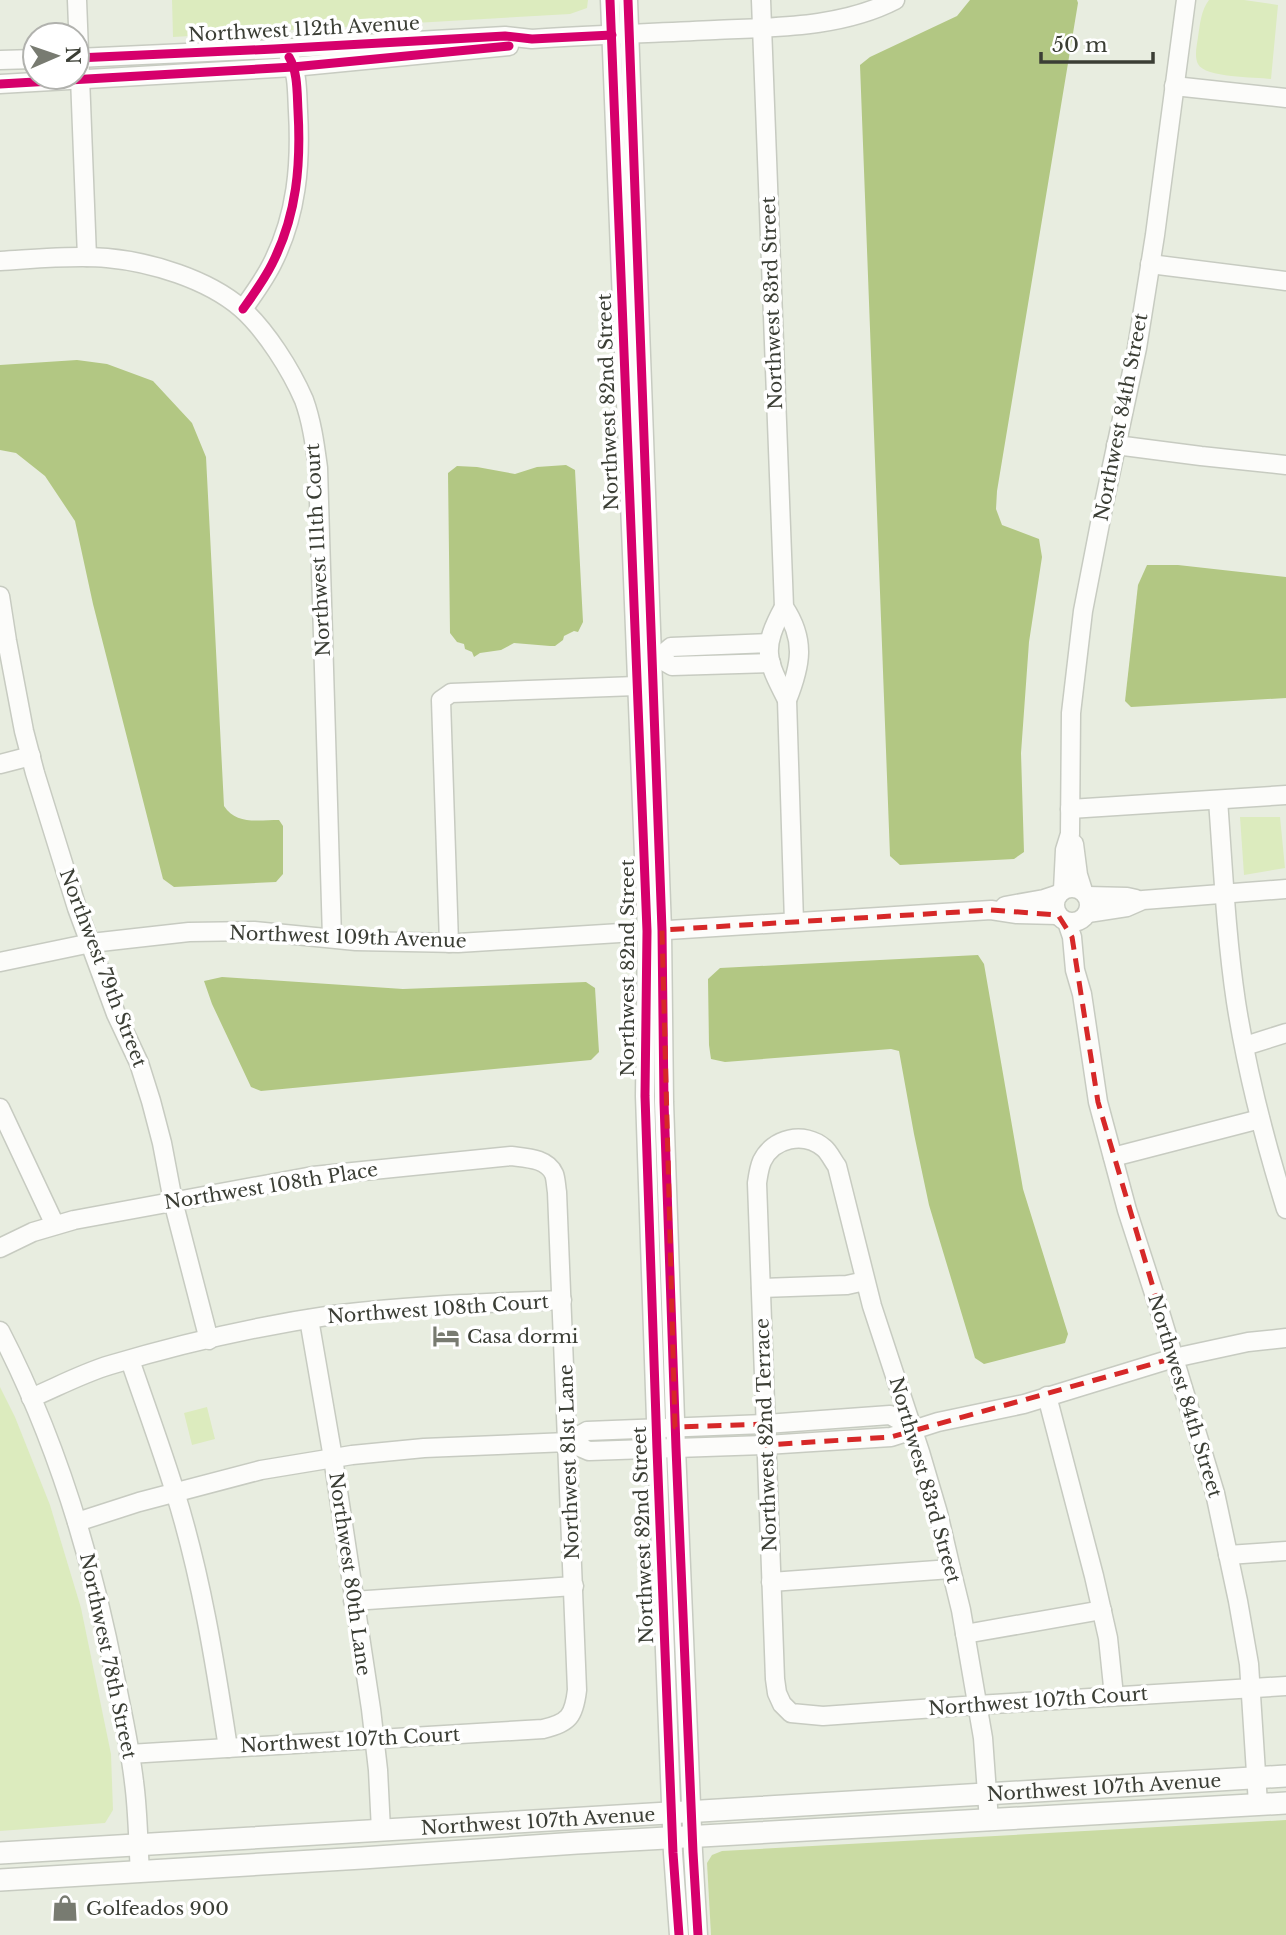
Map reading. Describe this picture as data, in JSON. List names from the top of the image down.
{
  "streets": {
    "main road": ["Northwest 107th Avenue"],
    "street": [
      "Northwest 112th Avenue",
      "Northwest 83rd Street",
      "Northwest 82nd Street",
      "Northwest 84th Street",
      "Northwest 111th Court",
      "Northwest 109th Avenue",
      "Northwest 79th Street",
      "Northwest 108th Place",
      "Northwest 108th Court",
      "Northwest 82nd Terrace",
      "Northwest 81st Lane",
      "Northwest 80th Lane",
      "Northwest 78th Street",
      "Northwest 107th Court"
    ]
  },
  "crossings": [
    ["Northwest 112th Avenue", "Northwest 83rd Street"],
    ["Northwest 112th Avenue", "Northwest 82nd Street"],
    ["Northwest 83rd Street", "Northwest 109th Avenue"],
    ["Northwest 83rd Street", "Northwest 82nd Terrace"],
    ["Northwest 83rd Street", "Northwest 107th Court"],
    ["Northwest 83rd Street", "Northwest 107th Avenue"],
    ["Northwest 82nd Street", "Northwest 109th Avenue"],
    ["Northwest 82nd Street", "Northwest 107th Avenue"],
    ["Northwest 84th Street", "Northwest 109th Avenue"],
    ["Northwest 84th Street", "Northwest 107th Court"],
    ["Northwest 84th Street", "Northwest 107th Avenue"],
    ["Northwest 111th Court", "Northwest 109th Avenue"],
    ["Northwest 109th Avenue", "Northwest 79th Street"],
    ["Northwest 79th Street", "Northwest 108th Place"],
    ["Northwest 79th Street", "Northwest 108th Court"],
    ["Northwest 108th Place", "Northwest 81st Lane"],
    ["Northwest 108th Court", "Northwest 81st Lane"],
    ["Northwest 108th Court", "Northwest 80th Lane"],
    ["Northwest 108th Court", "Northwest 78th Street"],
    ["Northwest 82nd Terrace", "Northwest 107th Court"],
    ["Northwest 81st Lane", "Northwest 107th Court"],
    ["Northwest 80th Lane", "Northwest 107th Court"],
    ["Northwest 80th Lane", "Northwest 107th Avenue"],
    ["Northwest 78th Street", "Northwest 107th Court"],
    ["Northwest 78th Street", "Northwest 107th Avenue"]
  ],
  "places": {
    "hotel": ["Casa dormi"],
    "shop": ["Golfeados 900"]
  },
  "scale_bar": "50 m",
  "north": "right"
}
